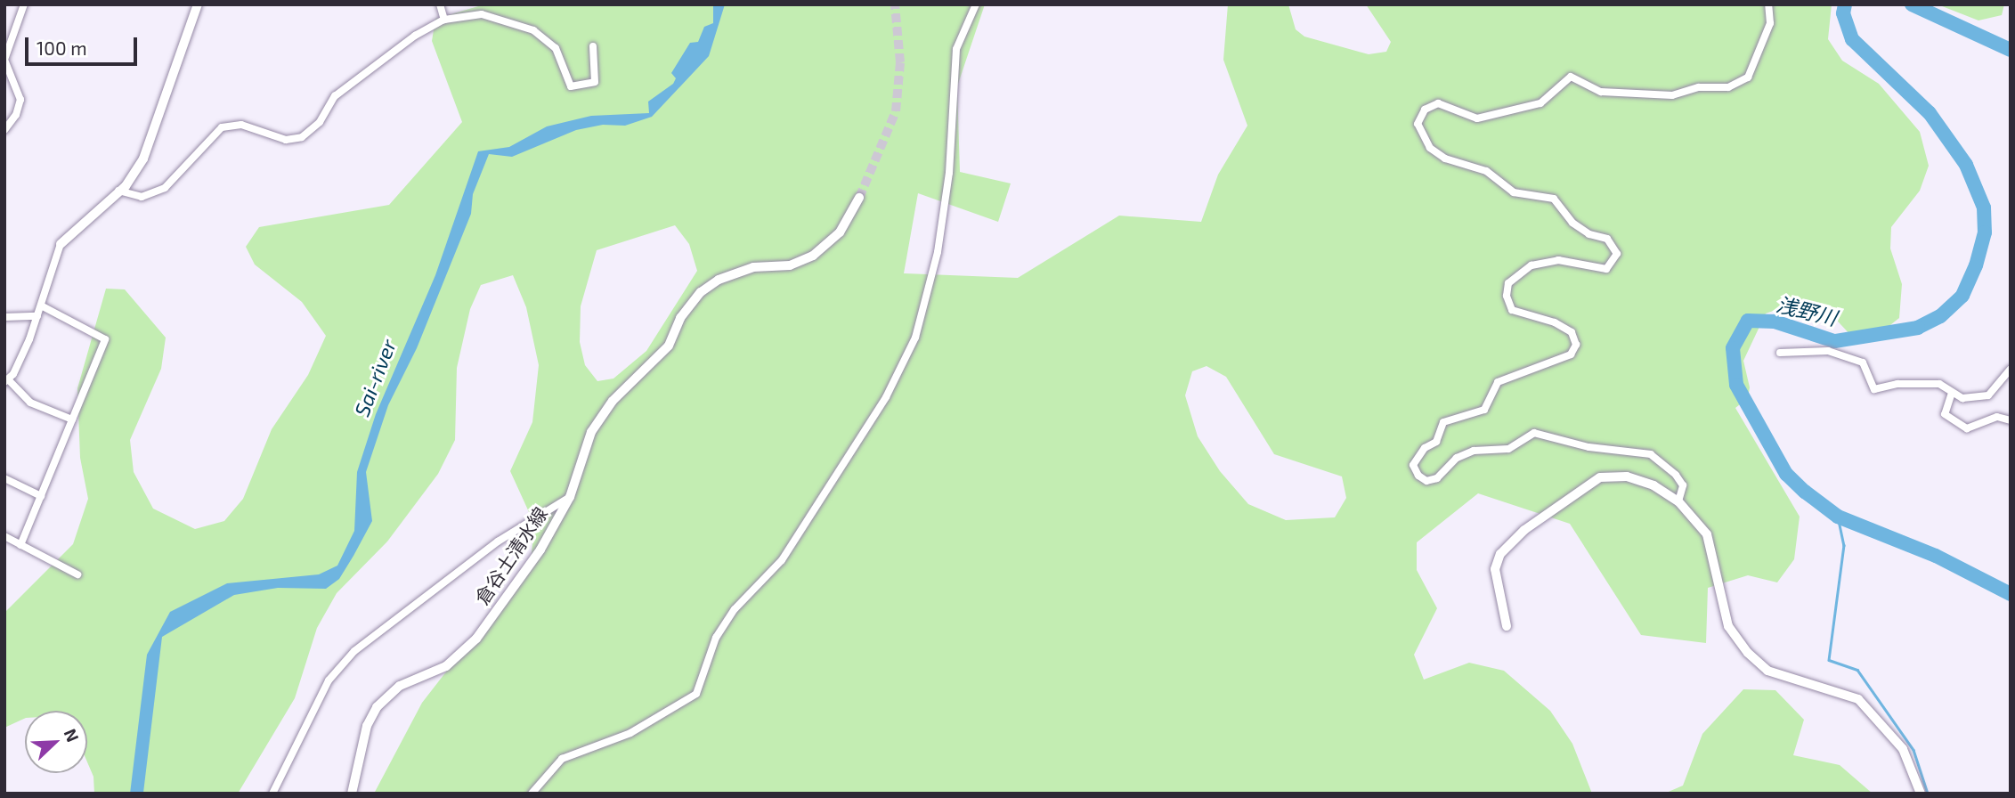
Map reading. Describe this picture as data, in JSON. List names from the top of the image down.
{
  "streets": {
    "main road": ["倉谷土清水線"]
  },
  "water": ["浅野川", "Sai-river"],
  "scale_bar": "100 m",
  "north": "top right"
}
